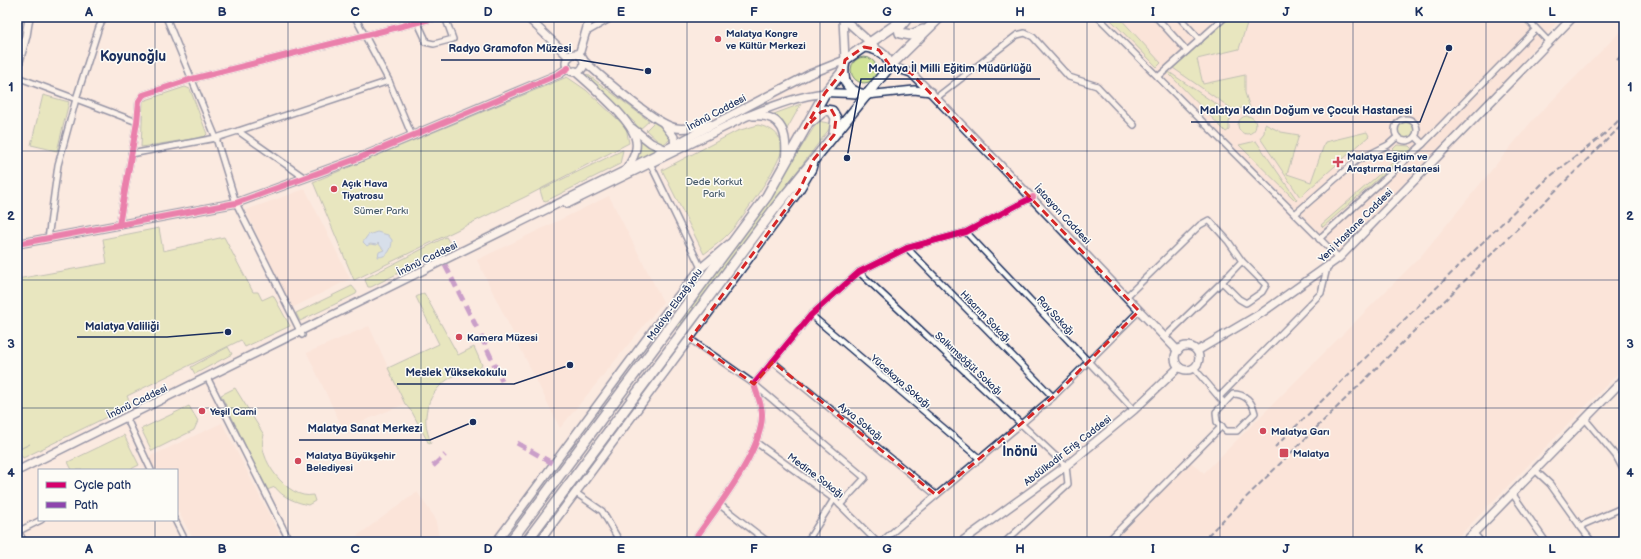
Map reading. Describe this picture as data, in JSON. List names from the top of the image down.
{
  "streets": {
    "highway": ["Malatya-Elazığ yolu"],
    "main road": [
      "İnönü Caddesi",
      "İstasyon Caddesi",
      "Yeni Hastane Caddesi",
      "Abdülkadir Eriş Caddesi"
    ],
    "street": [
      "Ray Sokağı",
      "Hisarım Sokağı",
      "Salkımsöğüt Sokağı",
      "Yücekaya Sokağı",
      "Ayva Sokağı",
      "Medine Sokağı"
    ]
  },
  "crossings": [
    ["İnönü Caddesi", "İstasyon Caddesi"],
    ["İnönü Caddesi", "Malatya-Elazığ yolu"],
    ["İstasyon Caddesi", "Yeni Hastane Caddesi"],
    ["İstasyon Caddesi", "Malatya-Elazığ yolu"],
    ["İstasyon Caddesi", "Abdülkadir Eriş Caddesi"],
    ["Yeni Hastane Caddesi", "Abdülkadir Eriş Caddesi"],
    ["Ray Sokağı", "Abdülkadir Eriş Caddesi"],
    ["Salkımsöğüt Sokağı", "Abdülkadir Eriş Caddesi"]
  ],
  "districts": ["Koyunoğlu", "İnönü"],
  "parks": ["Dede Korkut Parkı", "Sümer Parkı"],
  "places": {
    "other": [
      "Malatya Kongre ve Kültür Merkezi",
      "Malatya Kadın Doğum ve Çocuk Hastanesi",
      "Radyo Gramofon Müzesi",
      "Malatya İl Milli Eğitim Müdürlüğü",
      "Açık Hava Tiyatrosu",
      "Malatya Valiliği",
      "Kamera Müzesi",
      "Meslek Yüksekokulu",
      "Yeşil Cami",
      "Malatya Sanat Merkezi",
      "Malatya Garı",
      "Malatya Büyükşehir Belediyesi"
    ],
    "health": ["Malatya Eğitim ve Araştırma Hastanesi"],
    "transit": ["Malatya"]
  },
  "legend": ["Cycle path", "Path"],
  "grid": {
    "columns": [
      "A",
      "B",
      "C",
      "D",
      "E",
      "F",
      "G",
      "H",
      "I",
      "J",
      "K",
      "L"
    ],
    "rows": [
      "1",
      "2",
      "3",
      "4"
    ]
  }
}
